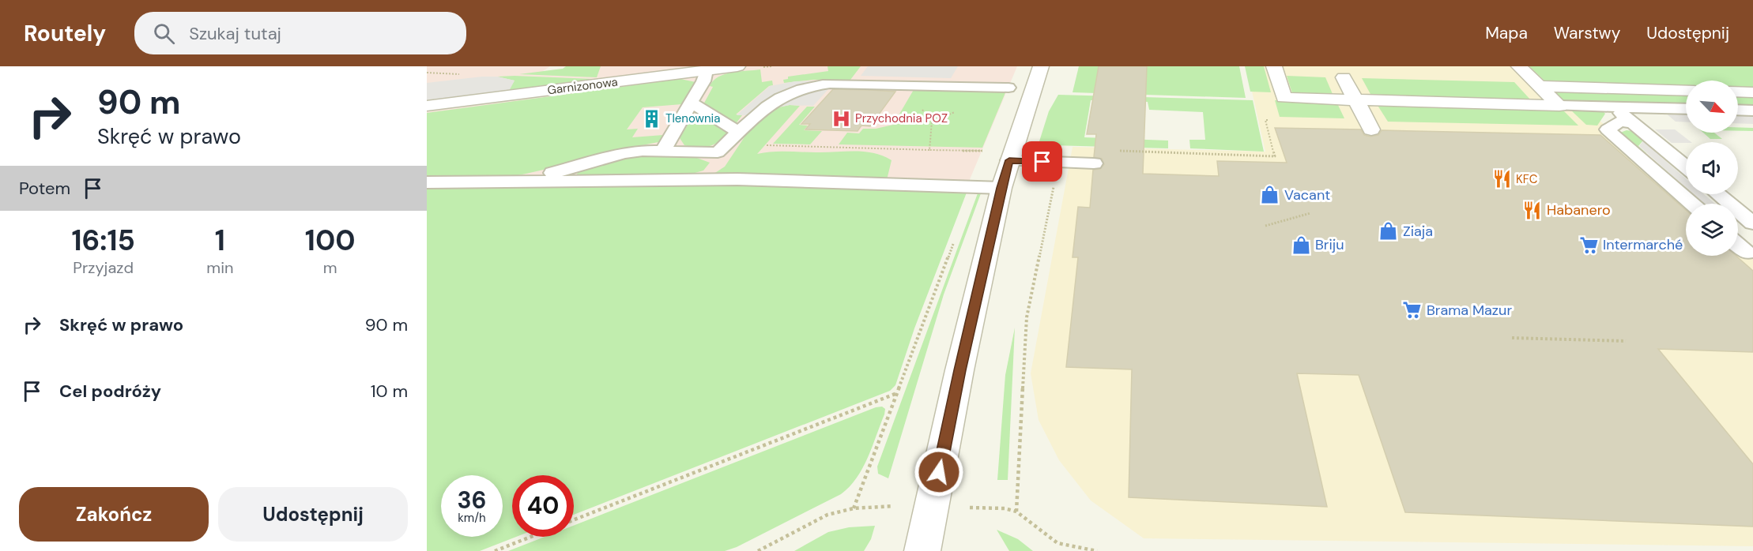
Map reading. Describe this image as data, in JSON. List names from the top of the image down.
{
  "streets": {
    "street": ["Garnizonowa"]
  },
  "places": {
    "building": ["Tlenownia"],
    "hospital": ["Przychodnia POZ"],
    "restaurant": ["KFC", "Habanero"],
    "shop": ["Vacant", "Ziaja", "Briju"],
    "supermarket": ["Intermarché", "Brama Mazur"]
  },
  "north": "bottom right",
  "page": {
    "header": "Routely",
    "search": "Szukaj tutaj",
    "nav": ["Mapa", "Warstwy", "Udostępnij"],
    "turn": ["90 m", "Skręć w prawo"],
    "then": "Potem",
    "eta": [
      "16:15",
      "Przyjazd",
      "1",
      "min",
      "100",
      "m"
    ],
    "list": [
      {
        "name": "Skręć w prawo",
        "value": "90 m"
      },
      {
        "name": "Cel podróży",
        "value": "10 m"
      }
    ],
    "speed": "36 km/h",
    "limit": "40",
    "buttons": ["Zakończ", "Udostępnij"]
  }
}
